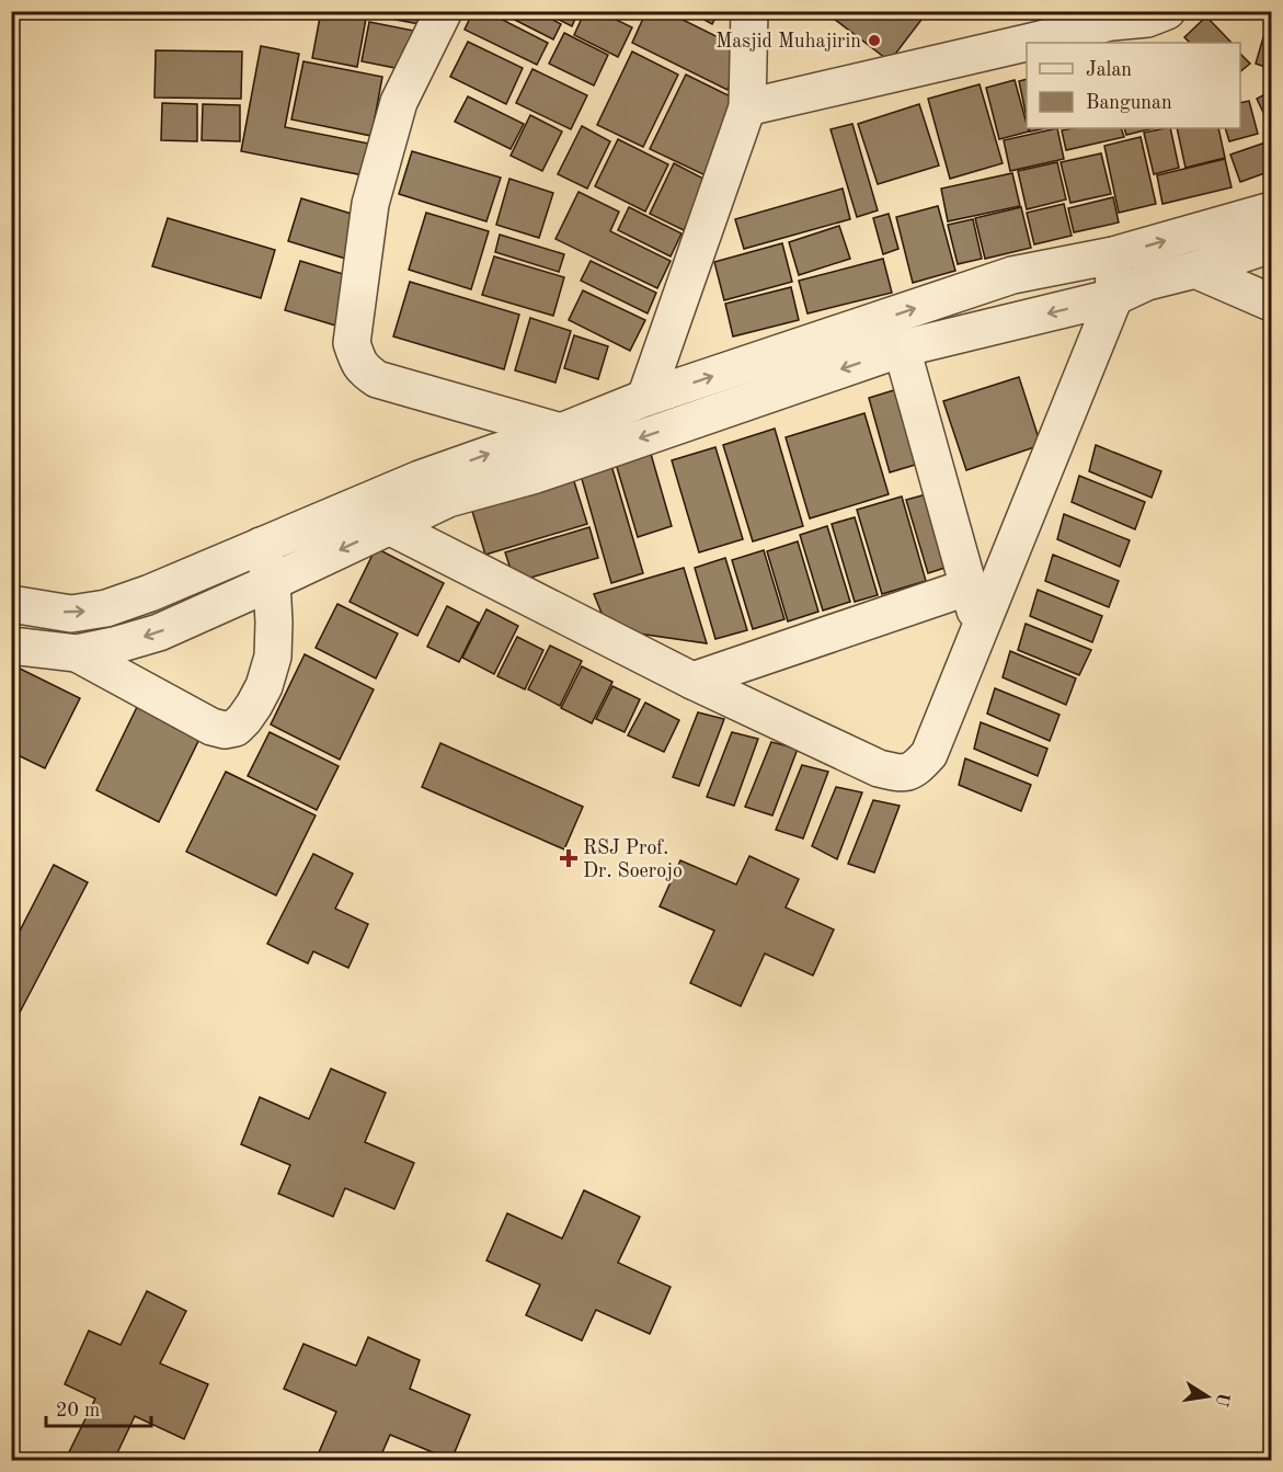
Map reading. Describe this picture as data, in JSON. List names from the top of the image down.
{
  "places": {
    "other": ["Masjid Muhajirin"],
    "health": ["RSJ Prof. Dr. Soerojo"]
  },
  "legend": ["Jalan", "Bangunan"],
  "scale_bar": "20 m",
  "north": "right"
}
